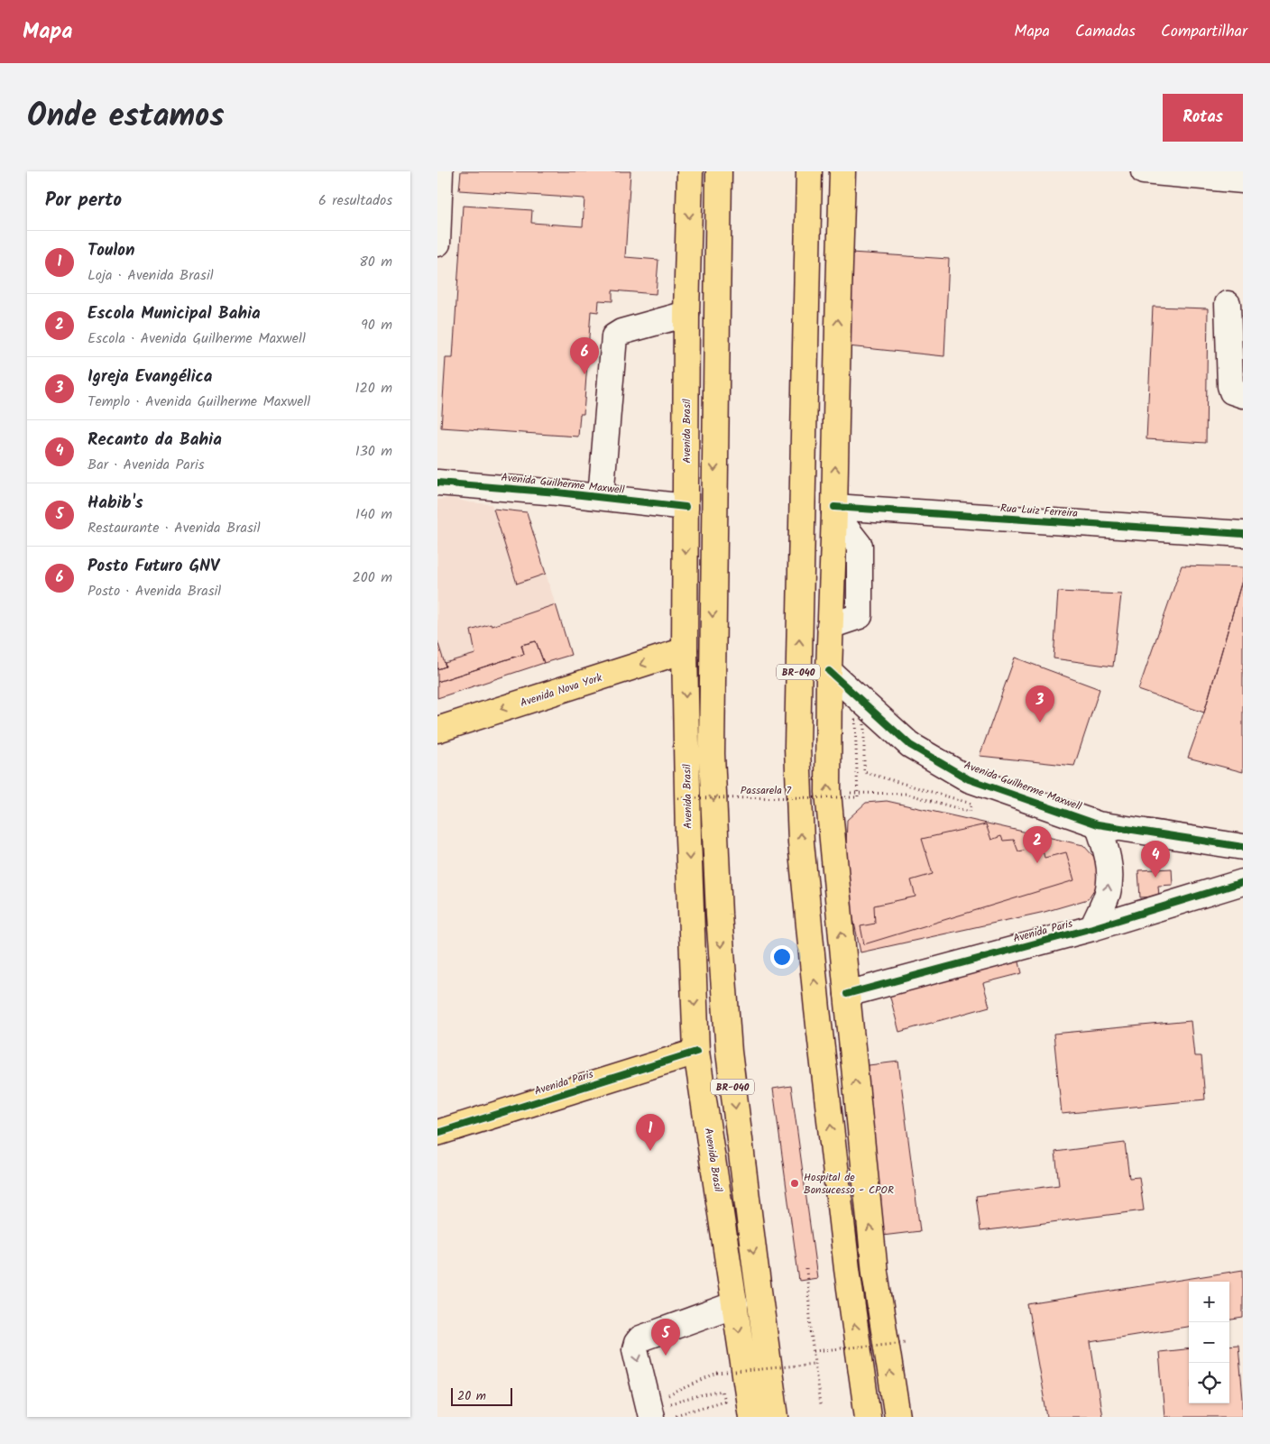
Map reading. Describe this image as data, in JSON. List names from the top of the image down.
{
  "streets": {
    "main road": [
      "Avenida Brasil",
      "BR-040",
      "Avenida Nova York",
      "Avenida Paris"
    ],
    "street": ["Avenida Guilherme Maxwell", "Rua Luiz Ferreira"],
    "path": ["Passarela 7"]
  },
  "crossings": [
    ["Avenida Brasil", "Avenida Guilherme Maxwell"],
    ["Avenida Brasil", "Avenida Nova York"],
    ["Avenida Brasil", "Avenida Paris"]
  ],
  "one_way": ["Avenida Nova York"],
  "places": ["Hospital de Bonsucesso - CPOR"],
  "scale_bar": "20 m",
  "page": {
    "header": "Mapa",
    "nav": ["Mapa", "Camadas", "Compartilhar"],
    "title": "Onde estamos",
    "buttons": "Rotas",
    "heading": ["Por perto", "6 resultados"],
    "list": [
      {
        "mark": "1",
        "name": "Toulon",
        "note": "Loja · Avenida Brasil",
        "value": "80 m"
      },
      {
        "mark": "2",
        "name": "Escola Municipal Bahia",
        "note": "Escola · Avenida Guilherme Maxwell",
        "value": "90 m"
      },
      {
        "mark": "3",
        "name": "Igreja Evangélica",
        "note": "Templo · Avenida Guilherme Maxwell",
        "value": "120 m"
      },
      {
        "mark": "4",
        "name": "Recanto da Bahia",
        "note": "Bar · Avenida Paris",
        "value": "130 m"
      },
      {
        "mark": "5",
        "name": "Habib's",
        "note": "Restaurante · Avenida Brasil",
        "value": "140 m"
      },
      {
        "mark": "6",
        "name": "Posto Futuro GNV",
        "note": "Posto · Avenida Brasil",
        "value": "200 m"
      }
    ],
    "pins": [
      "6",
      "3",
      "2",
      "4",
      "1",
      "5"
    ],
    "map_buttons": ["+", "−"],
    "scale": "20 m"
  }
}
